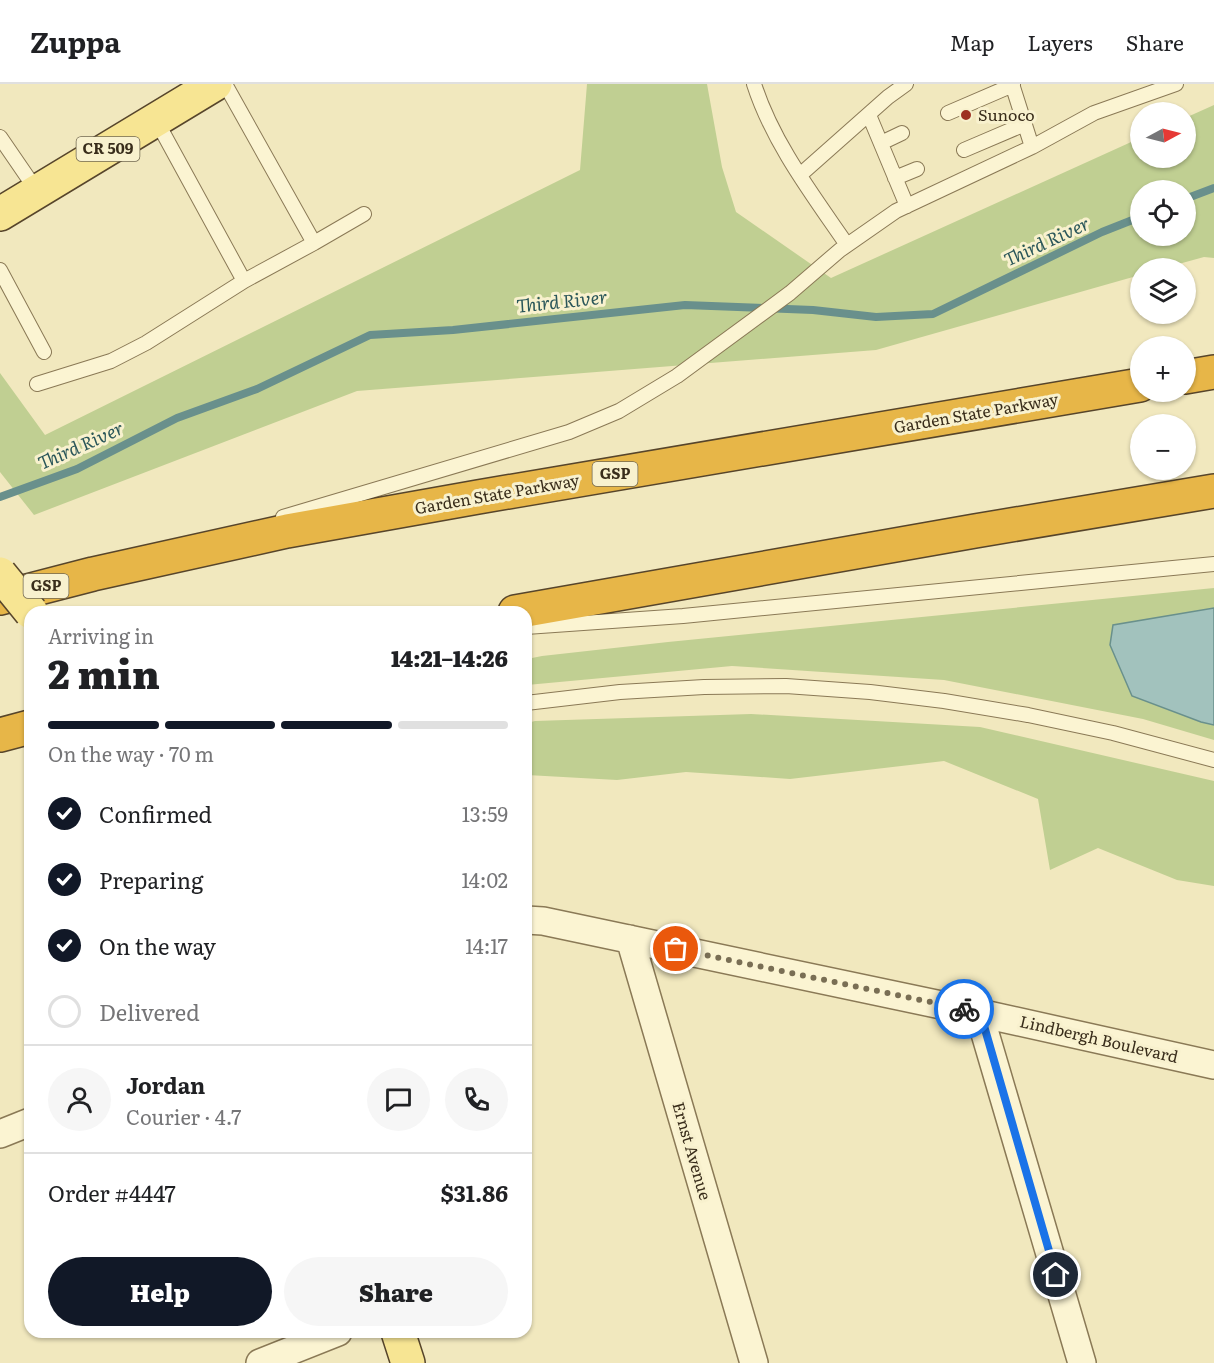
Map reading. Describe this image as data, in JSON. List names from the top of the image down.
{
  "streets": {
    "highway": ["Garden State Parkway", "GSP"],
    "main road": ["CR 509"],
    "street": ["Lindbergh Boulevard", "Ernst Avenue"]
  },
  "crossings": [
    ["Lindbergh Boulevard", "Ernst Avenue"]
  ],
  "water": ["Third River"],
  "places": ["Sunoco"],
  "north": "right",
  "page": {
    "header": "Zuppa",
    "nav": ["Map", "Layers", "Share"],
    "map_buttons": ["+", "−"],
    "heading": ["2 min", "Arriving in", "14:21–14:26"],
    "panel": [
      "Jordan",
      "Courier · 4.7",
      "Order #4447",
      "$31.86"
    ],
    "bar": "On the way · 70 m",
    "list": [
      ["Confirmed", "13:59"],
      ["Preparing", "14:02"],
      ["On the way", "14:17"],
      "Delivered"
    ],
    "buttons": ["Help", "Share"]
  }
}
